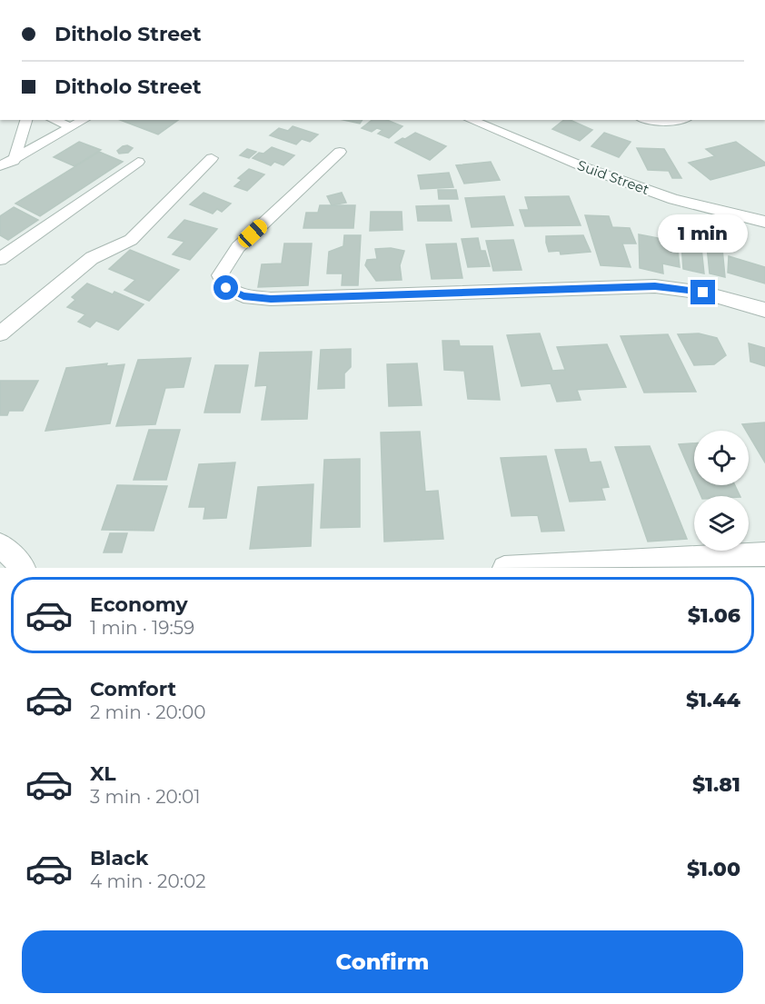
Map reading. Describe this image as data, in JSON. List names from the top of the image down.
{
  "streets": {
    "street": ["Suid Street"]
  },
  "page": {
    "banner": ["Ditholo Street", "Ditholo Street"],
    "bubble": "1 min",
    "list": [
      {
        "name": "Economy",
        "note": "1 min · 19:59",
        "value": "$1.06"
      },
      {
        "name": "Comfort",
        "note": "2 min · 20:00",
        "value": "$1.44"
      },
      {
        "name": "XL",
        "note": "3 min · 20:01",
        "value": "$1.81"
      },
      {
        "name": "Black",
        "note": "4 min · 20:02",
        "value": "$1.00"
      }
    ],
    "buttons": "Confirm"
  }
}
